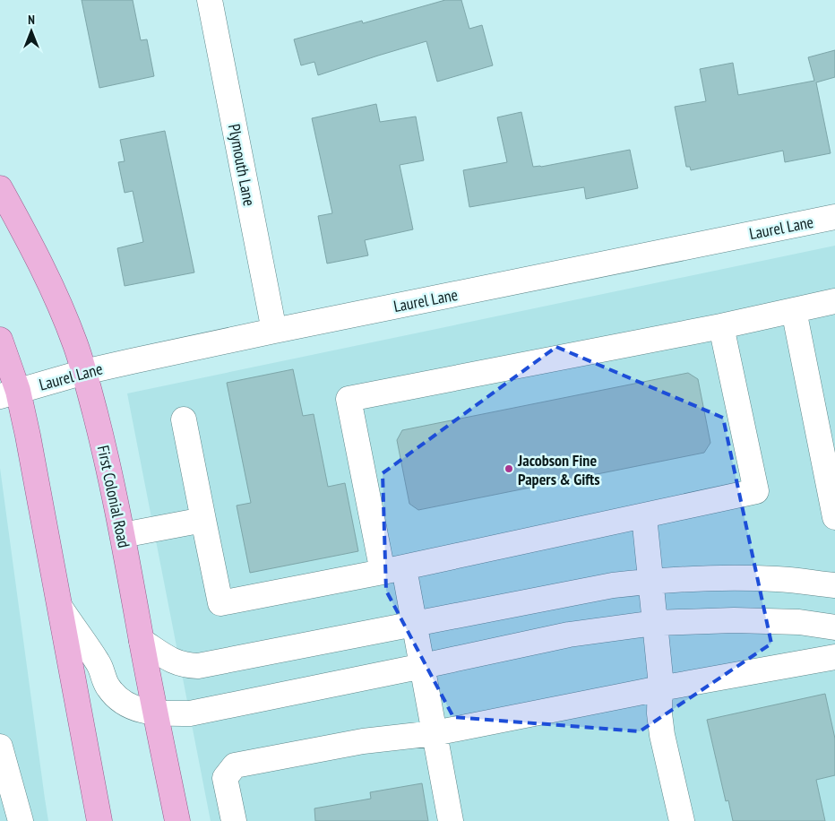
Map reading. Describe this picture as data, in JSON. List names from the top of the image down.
{
  "streets": {
    "main road": ["First Colonial Road"],
    "street": ["Plymouth Lane", "Laurel Lane"]
  },
  "crossings": [
    ["Plymouth Lane", "Laurel Lane"],
    ["Laurel Lane", "First Colonial Road"]
  ],
  "places": ["Jacobson Fine Papers & Gifts"],
  "north": "top"
}
